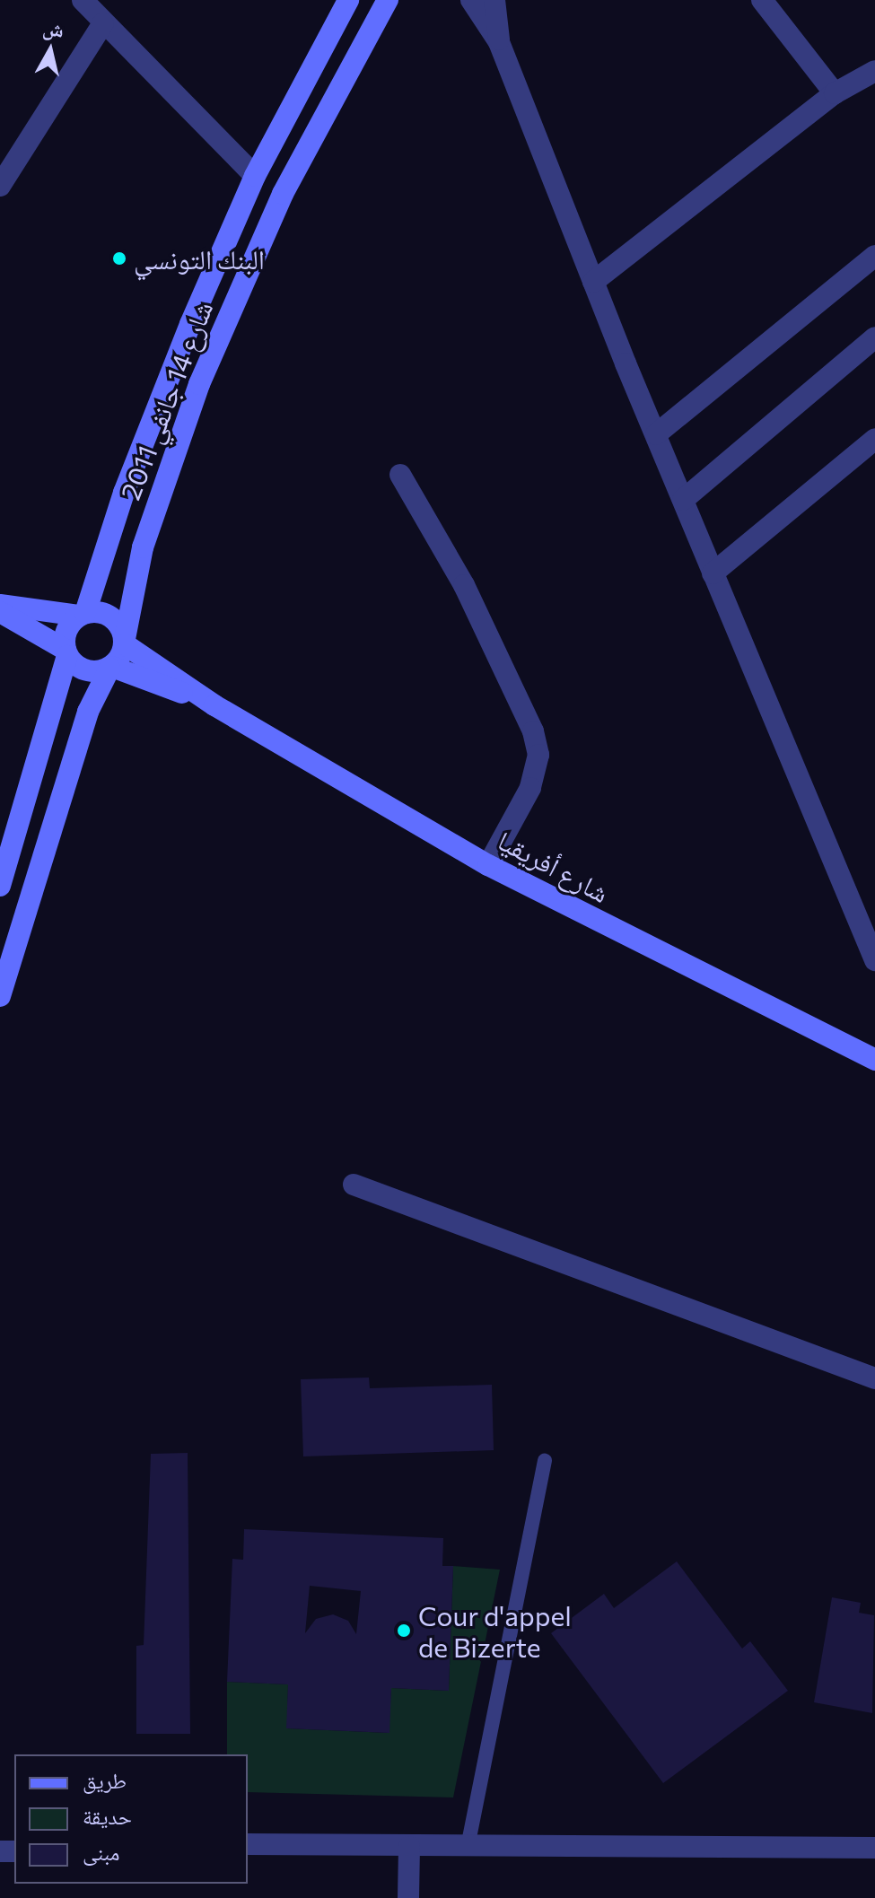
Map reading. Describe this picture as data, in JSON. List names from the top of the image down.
{
  "streets": {
    "main road": ["شارع 14 جانفي 2011", "شارع أفريقيا"]
  },
  "crossings": [
    ["شارع 14 جانفي 2011", "شارع أفريقيا"]
  ],
  "places": ["البنك التونسي", "Cour d'appel de Bizerte"],
  "legend": ["طريق", "حديقة", "مبنى"],
  "north": "top"
}
